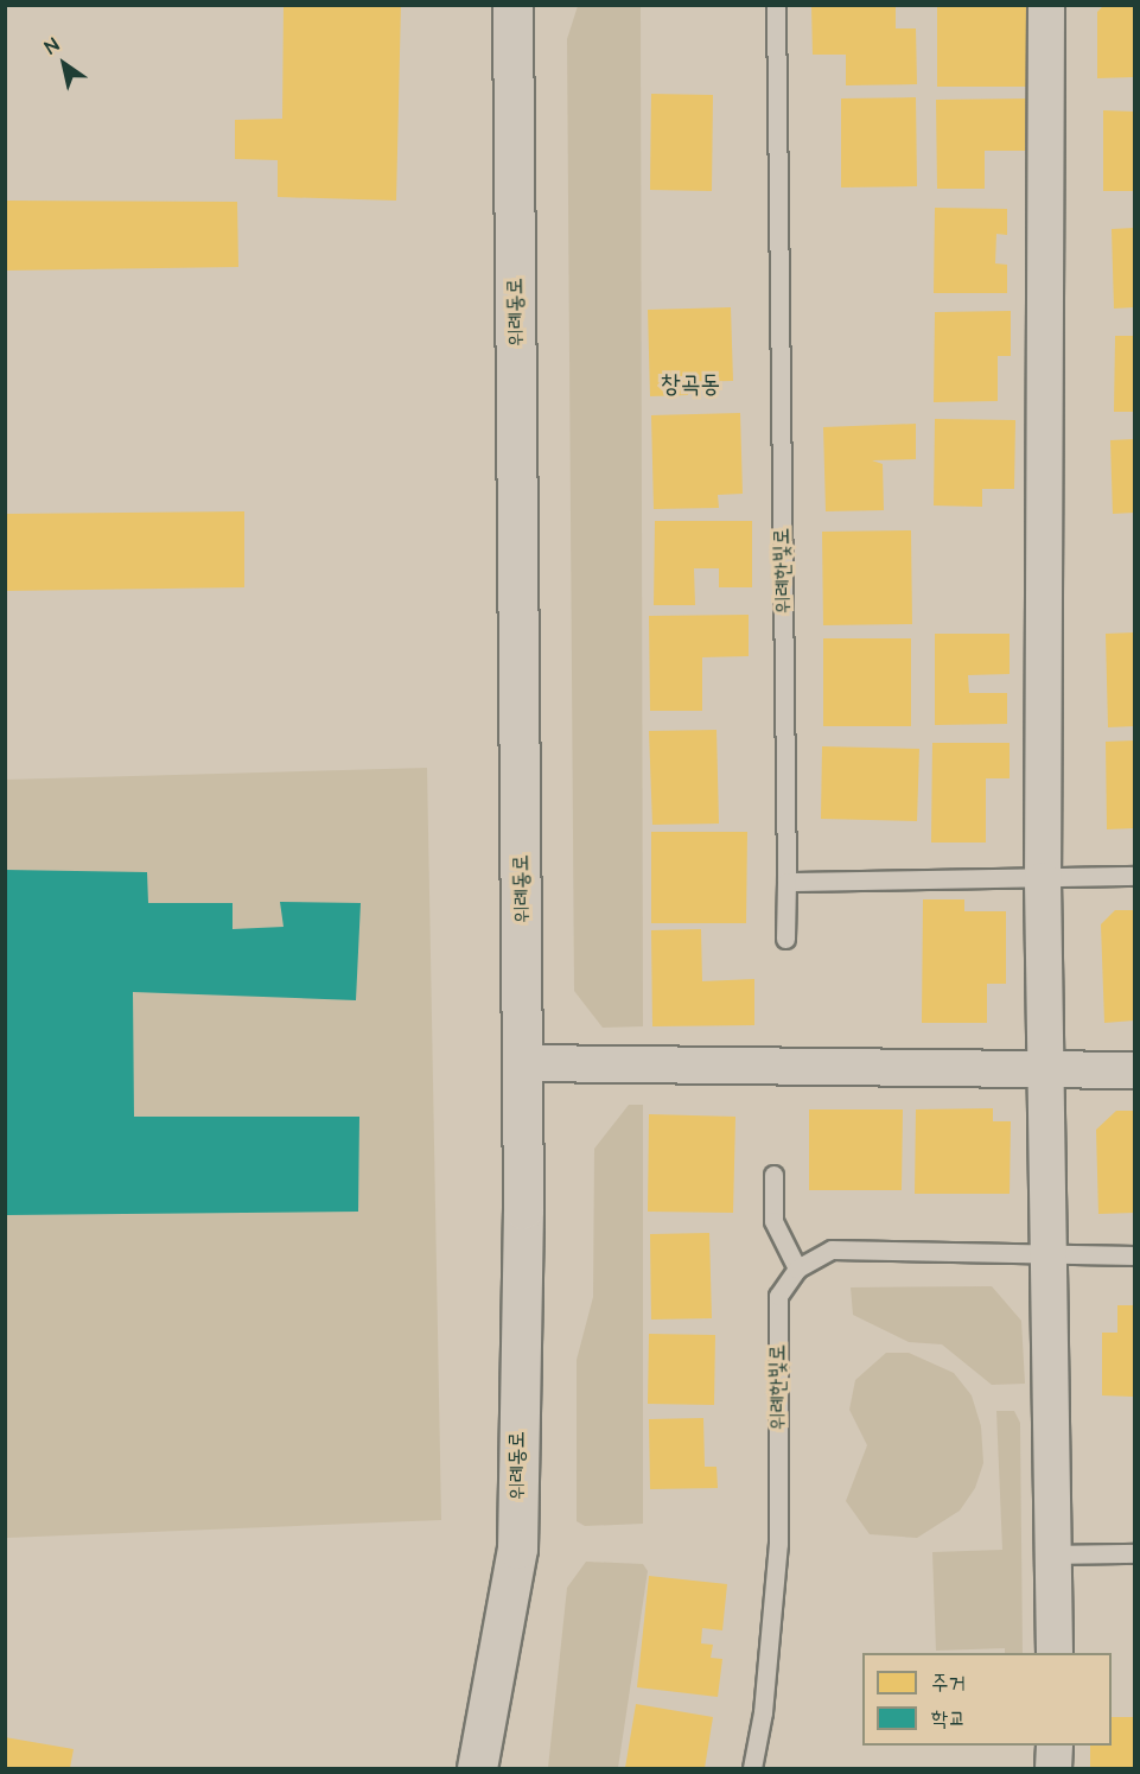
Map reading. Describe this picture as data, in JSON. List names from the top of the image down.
{
  "streets": {
    "street": ["위례동로"],
    "lane": ["위례한빛로"]
  },
  "districts": ["창곡동"],
  "legend": ["주거", "학교"],
  "north": "top left"
}
